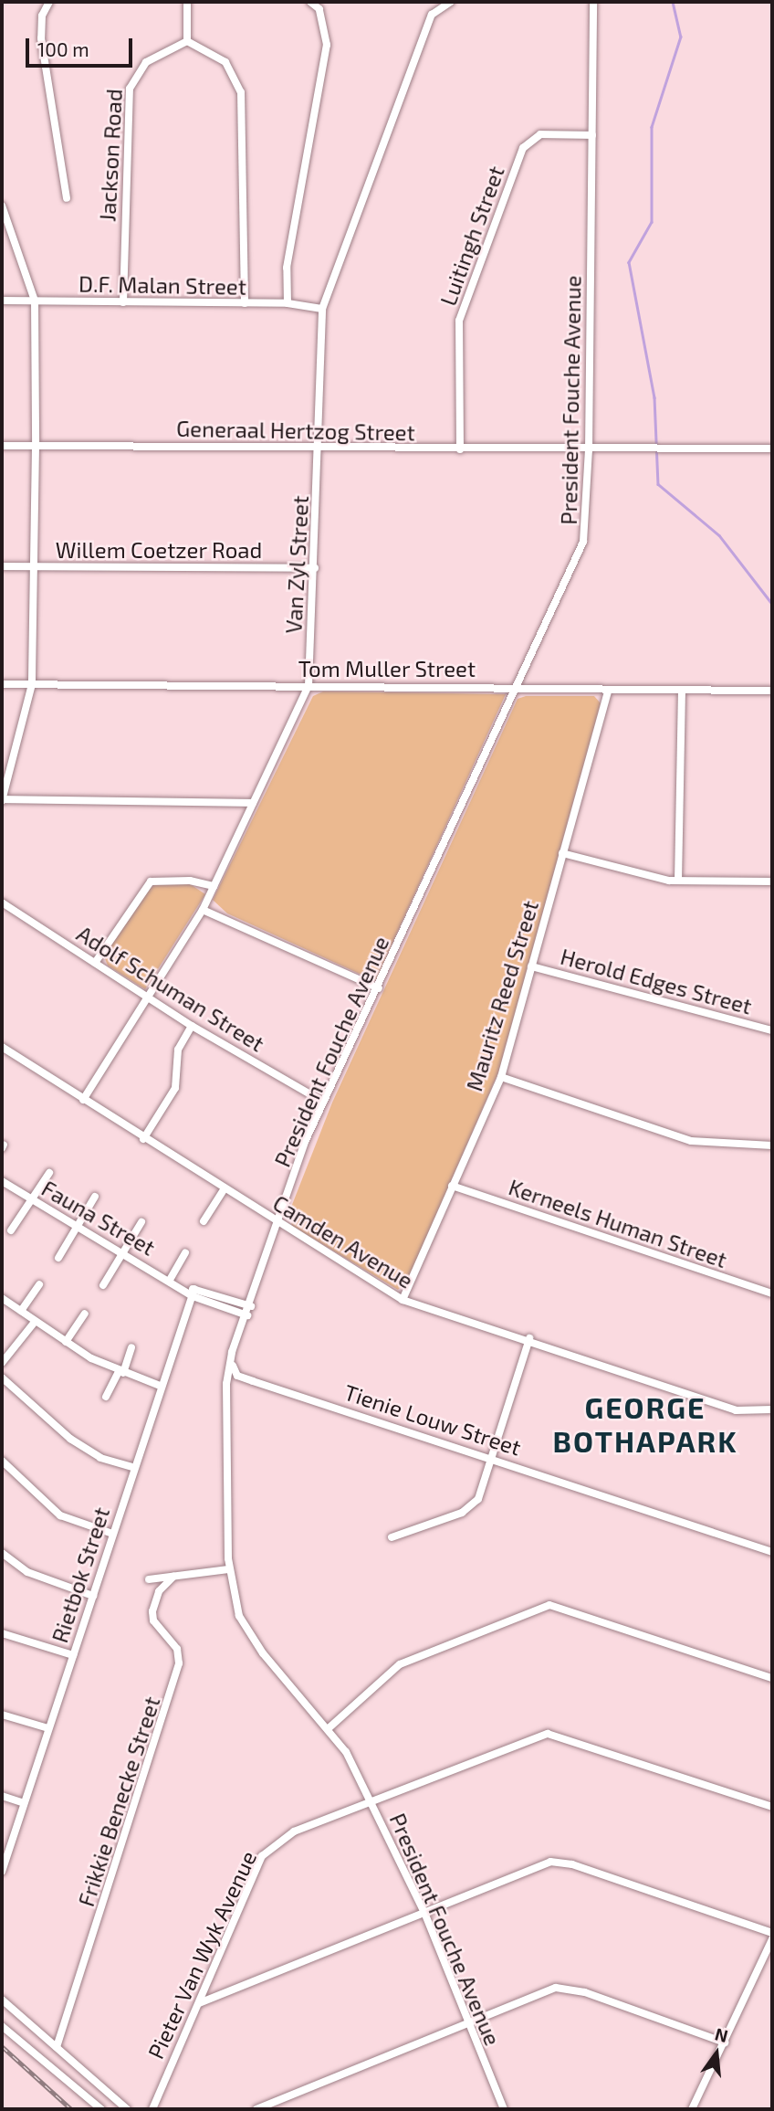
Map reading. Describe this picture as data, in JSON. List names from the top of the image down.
{
  "streets": {
    "street": [
      "Jackson Road",
      "Luitingh Street",
      "D.F. Malan Street",
      "President Fouche Avenue",
      "Generaal Hertzog Street",
      "Willem Coetzer Road",
      "Van Zyl Street",
      "Tom Muller Street",
      "Herold Edges Street",
      "Adolf Schuman Street",
      "Mauritz Reed Street",
      "Fauna Street",
      "Kerneels Human Street",
      "Camden Avenue",
      "Tienie Louw Street",
      "Rietbok Street",
      "Frikkie Benecke Street",
      "Pieter Van Wyk Avenue"
    ]
  },
  "crossings": [
    ["Jackson Road", "D.F. Malan Street"],
    ["Luitingh Street", "President Fouche Avenue"],
    ["Luitingh Street", "Generaal Hertzog Street"],
    ["D.F. Malan Street", "Van Zyl Street"],
    ["President Fouche Avenue", "Generaal Hertzog Street"],
    ["President Fouche Avenue", "Tom Muller Street"],
    ["President Fouche Avenue", "Adolf Schuman Street"],
    ["President Fouche Avenue", "Fauna Street"],
    ["President Fouche Avenue", "Camden Avenue"],
    ["President Fouche Avenue", "Tienie Louw Street"],
    ["President Fouche Avenue", "Pieter Van Wyk Avenue"],
    ["Generaal Hertzog Street", "Van Zyl Street"],
    ["Willem Coetzer Road", "Van Zyl Street"],
    ["Van Zyl Street", "Tom Muller Street"],
    ["Van Zyl Street", "Adolf Schuman Street"],
    ["Van Zyl Street", "Camden Avenue"],
    ["Tom Muller Street", "Mauritz Reed Street"],
    ["Herold Edges Street", "Mauritz Reed Street"],
    ["Mauritz Reed Street", "Kerneels Human Street"],
    ["Mauritz Reed Street", "Camden Avenue"],
    ["Fauna Street", "Rietbok Street"]
  ],
  "districts": ["GEORGE BOTHAPARK"],
  "scale_bar": "100 m",
  "north": "top"
}
